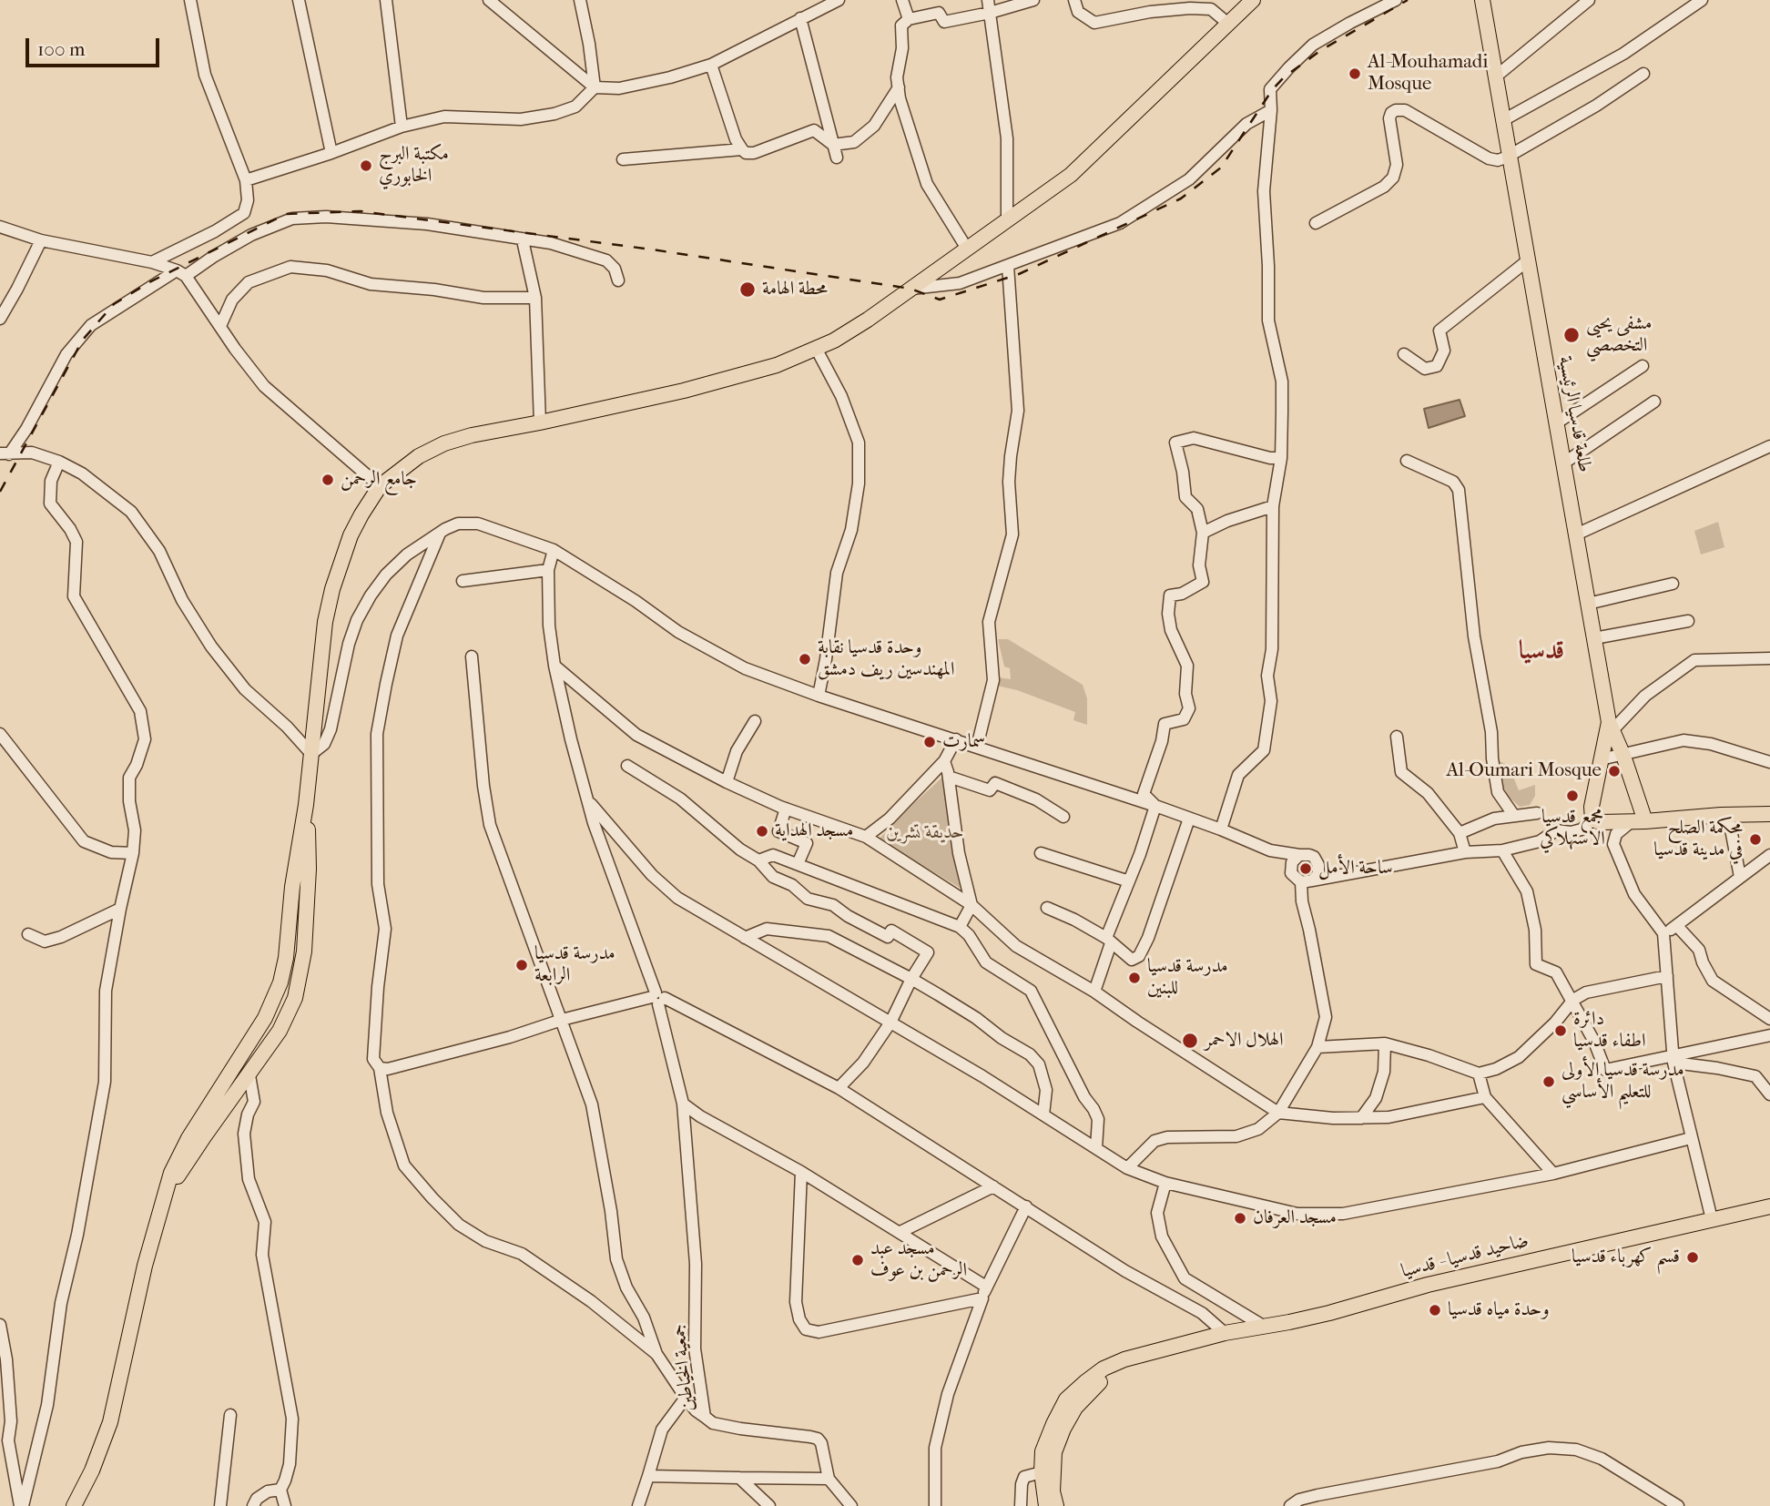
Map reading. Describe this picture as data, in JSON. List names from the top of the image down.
{
  "streets": {
    "main road": ["طلعة قدسيا الرئيسية", "ضاحيد قدسيا - قدسيا"],
    "street": ["جمعية الخياطين"]
  },
  "districts": ["قدسيا"],
  "parks": ["حديقة تشرين"],
  "places": [
    "Al-Mouhamadi Mosque",
    "مكتبة البرج الخابوري",
    "محطة الهامة",
    "مشفى يحيى التخصصي",
    "جامع الرحمن",
    "وحدة قدسيا نقابة المهندسين ريف دمشق",
    "سمارت",
    "Al-Oumari Mosque",
    "مجمع قدسيا الاستهلاكي",
    "مسجد الهداية",
    "محكمة الصلح في مدينة قدسيا",
    "ساحة الأمل",
    "مدرسة قدسيا الرابعة",
    "مدرسة قدسيا للبنين",
    "دائرة اطفاء قدسيا",
    "الهلال الاحمر",
    "مدرسة قدسيا الأولى للتعليم الأساسي",
    "مسجد العرفان",
    "قسم كهرباء قدسيا",
    "مسجد عبد الرحمن بن عوف",
    "وحدة مياه قدسيا"
  ],
  "scale_bar": "100 m"
}
